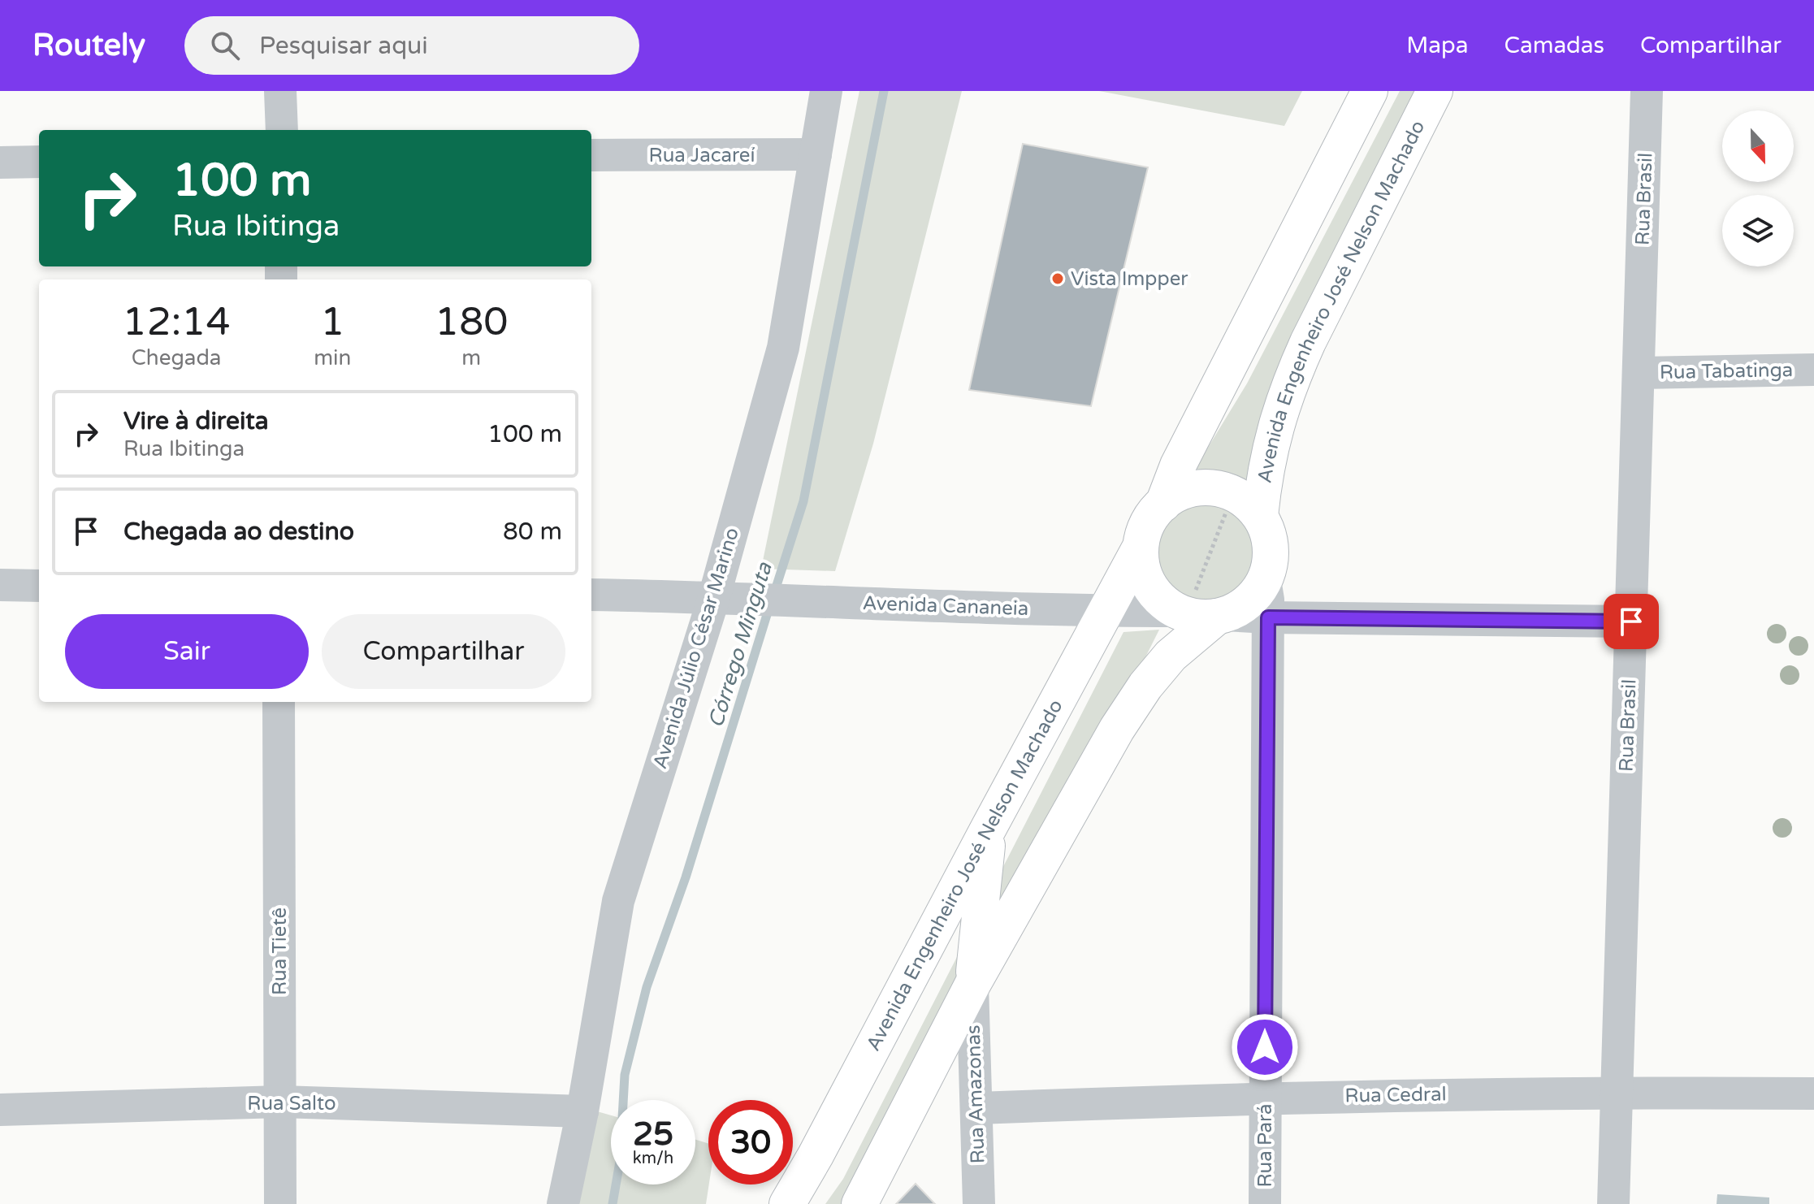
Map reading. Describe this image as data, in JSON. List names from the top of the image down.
{
  "streets": {
    "main road": ["Avenida Engenheiro José Nelson Machado"],
    "street": [
      "Rua Jacareí",
      "Rua Brasil",
      "Rua Tabatinga",
      "Avenida Cananeia",
      "Avenida Júlio César Marino",
      "Rua Tietê",
      "Rua Amazonas",
      "Rua Cedral",
      "Rua Salto",
      "Rua Pará"
    ]
  },
  "crossings": [
    ["Rua Jacareí", "Avenida Júlio César Marino"],
    ["Rua Brasil", "Rua Tabatinga"],
    ["Rua Brasil", "Avenida Cananeia"],
    ["Rua Brasil", "Rua Cedral"],
    ["Avenida Engenheiro José Nelson Machado", "Avenida Cananeia"],
    ["Avenida Cananeia", "Avenida Júlio César Marino"],
    ["Avenida Cananeia", "Rua Pará"],
    ["Avenida Júlio César Marino", "Rua Salto"],
    ["Rua Tietê", "Rua Salto"],
    ["Rua Amazonas", "Rua Cedral"],
    ["Rua Cedral", "Rua Pará"]
  ],
  "water": ["Córrego Minguta"],
  "places": ["Vista Impper"],
  "north": "bottom",
  "page": {
    "header": "Routely",
    "search": "Pesquisar aqui",
    "nav": ["Mapa", "Camadas", "Compartilhar"],
    "turn": ["100 m", "Rua Ibitinga"],
    "eta": [
      "12:14",
      "Chegada",
      "1",
      "min",
      "180",
      "m"
    ],
    "list": [
      {
        "name": "Vire à direita",
        "note": "Rua Ibitinga",
        "value": "100 m"
      },
      {
        "name": "Chegada ao destino",
        "value": "80 m"
      }
    ],
    "buttons": ["Sair", "Compartilhar"],
    "speed": "25 km/h",
    "limit": "30"
  }
}
